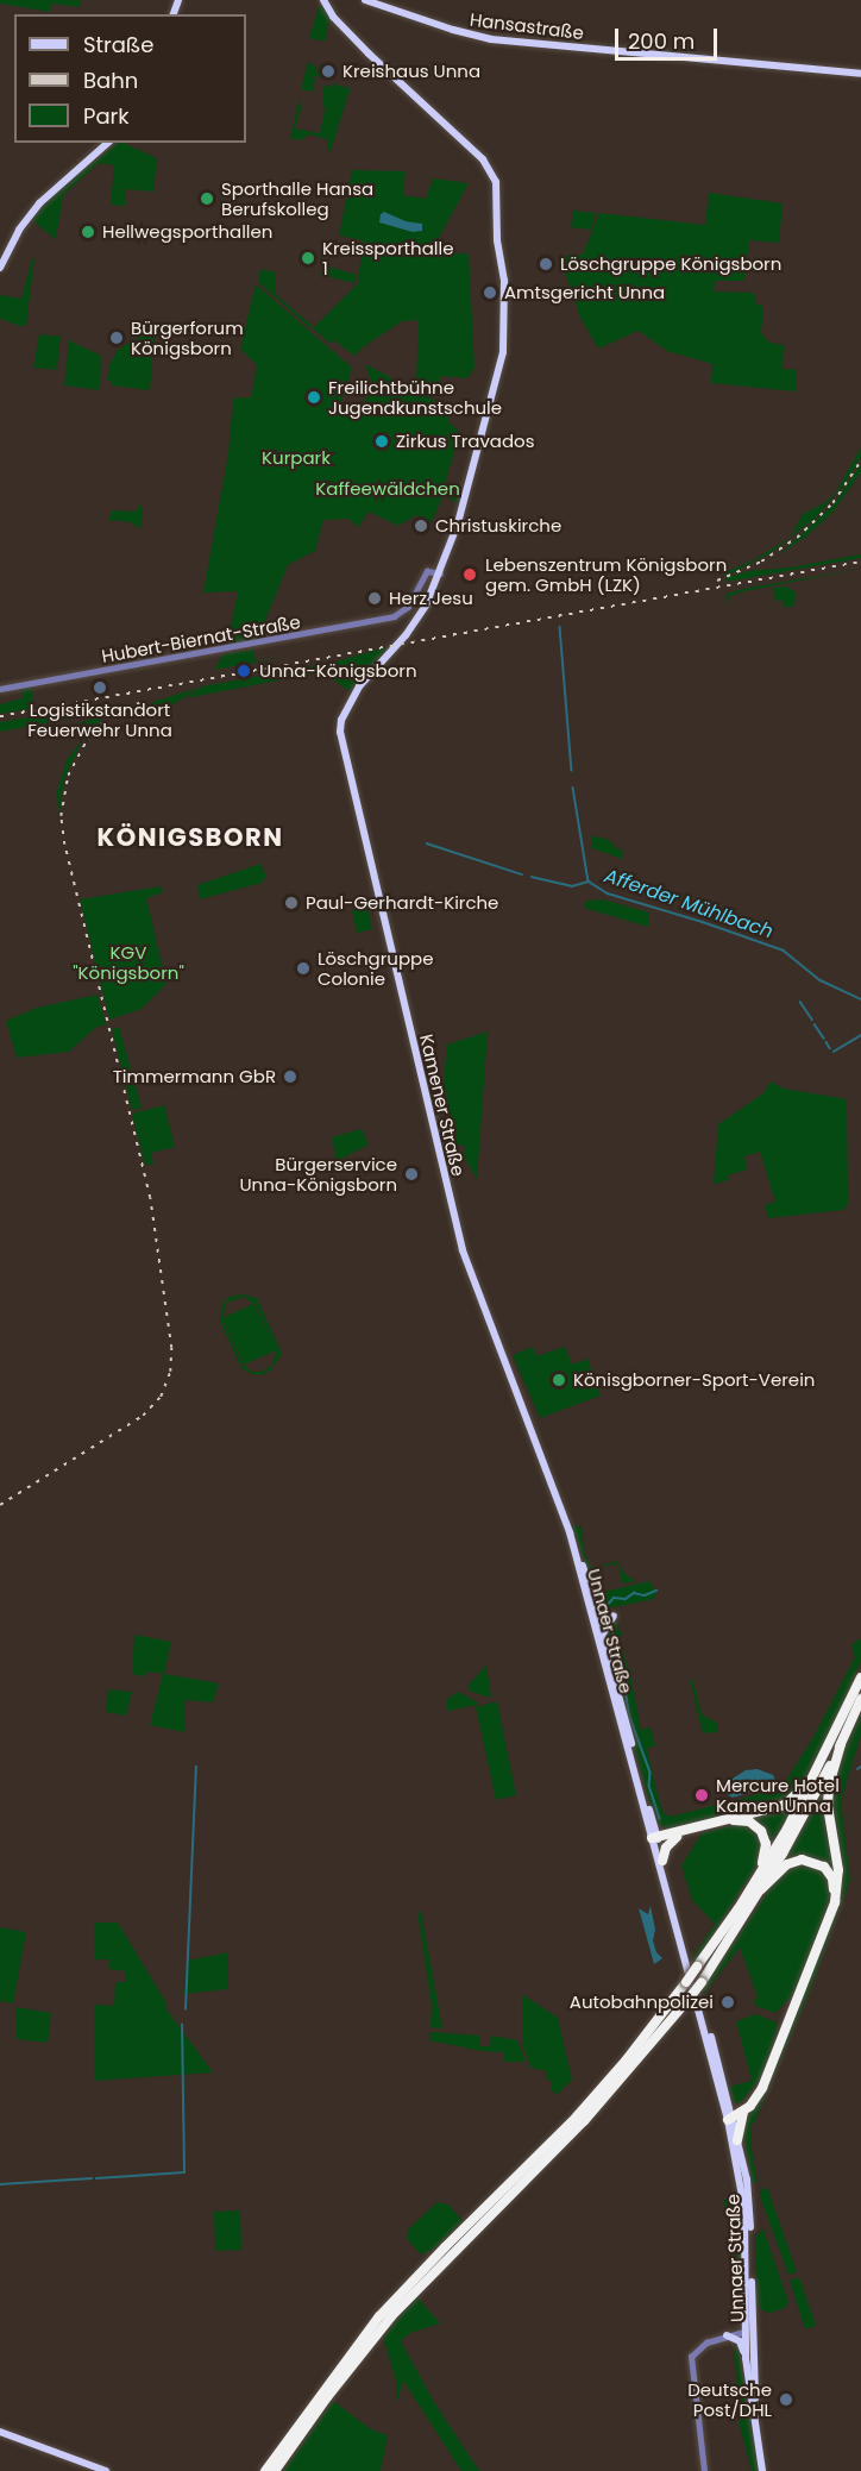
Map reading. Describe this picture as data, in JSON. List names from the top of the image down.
{
  "streets": {
    "main road": ["Hansastraße", "Kamener Straße", "Unnaer Straße"],
    "street": ["Hubert-Biernat-Straße"]
  },
  "crossings": [
    ["Hubert-Biernat-Straße", "Kamener Straße"],
    ["Kamener Straße", "Unnaer Straße"]
  ],
  "districts": ["KÖNIGSBORN"],
  "water": ["Afferder Mühlbach"],
  "parks": ["Kurpark", "Kaffeewäldchen", "KGV \"Königsborn\""],
  "places": [
    "Kreishaus Unna",
    "Sporthalle Hansa Berufskolleg",
    "Hellwegsporthallen",
    "Kreissporthalle 1",
    "Löschgruppe Königsborn",
    "Amtsgericht Unna",
    "Bürgerforum Königsborn",
    "Freilichtbühne Jugendkunstschule",
    "Zirkus Travados",
    "Christuskirche",
    "Lebenszentrum Königsborn gem. GmbH (LZK)",
    "Herz Jesu",
    "Unna-Königsborn",
    "Logistikstandort Feuerwehr Unna",
    "Paul-Gerhardt-Kirche",
    "Löschgruppe Colonie",
    "Timmermann GbR",
    "Bürgerservice Unna-Königsborn",
    "Könisgborner-Sport-Verein",
    "Mercure Hotel Kamen Unna",
    "Autobahnpolizei",
    "Deutsche Post/DHL"
  ],
  "legend": ["Straße", "Bahn", "Park"],
  "scale_bar": "200 m"
}
